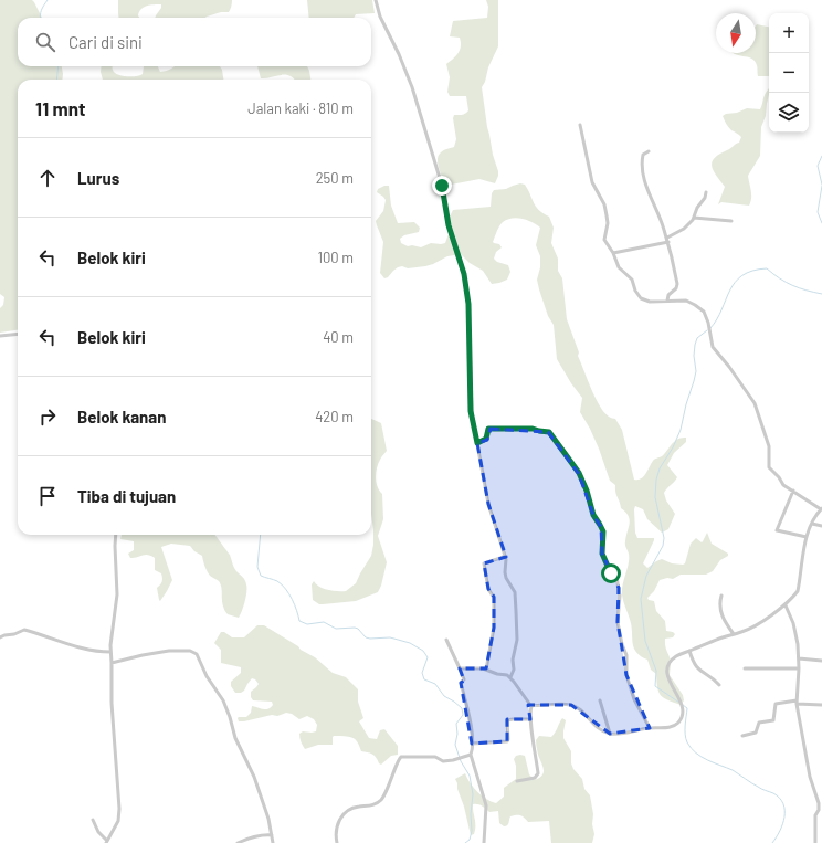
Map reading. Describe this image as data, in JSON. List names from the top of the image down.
{
  "north": "bottom",
  "page": {
    "map_buttons": ["+", "−"],
    "search": "Cari di sini",
    "heading": ["11 mnt", "Jalan kaki · 810 m"],
    "list": [
      ["Lurus", "250 m"],
      ["Belok kiri", "100 m"],
      ["Belok kiri", "40 m"],
      ["Belok kanan", "420 m"],
      "Tiba di tujuan"
    ]
  }
}
